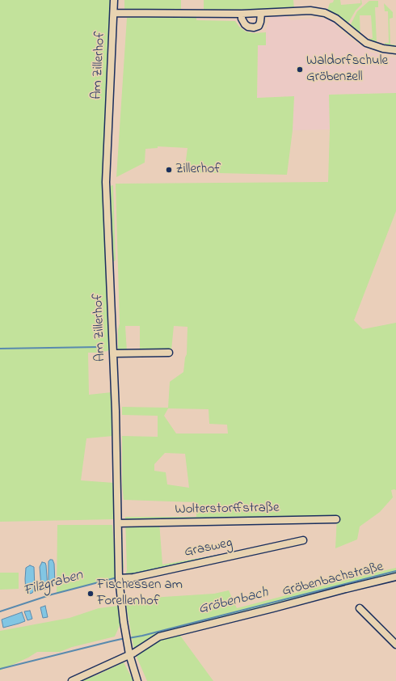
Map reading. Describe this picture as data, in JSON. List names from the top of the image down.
{
  "streets": {
    "street": [
      "Am Zillerhof",
      "Wolterstorffstraße",
      "Grasweg",
      "Gröbenbachstraße"
    ]
  },
  "crossings": [
    ["Am Zillerhof", "Wolterstorffstraße"],
    ["Am Zillerhof", "Grasweg"],
    ["Am Zillerhof", "Gröbenbachstraße"]
  ],
  "water": ["Filzgraben", "Gröbenbach"],
  "places": ["Waldorfschule Gröbenzell", "Zillerhof", "Fischessen am Forellenhof"]
}
